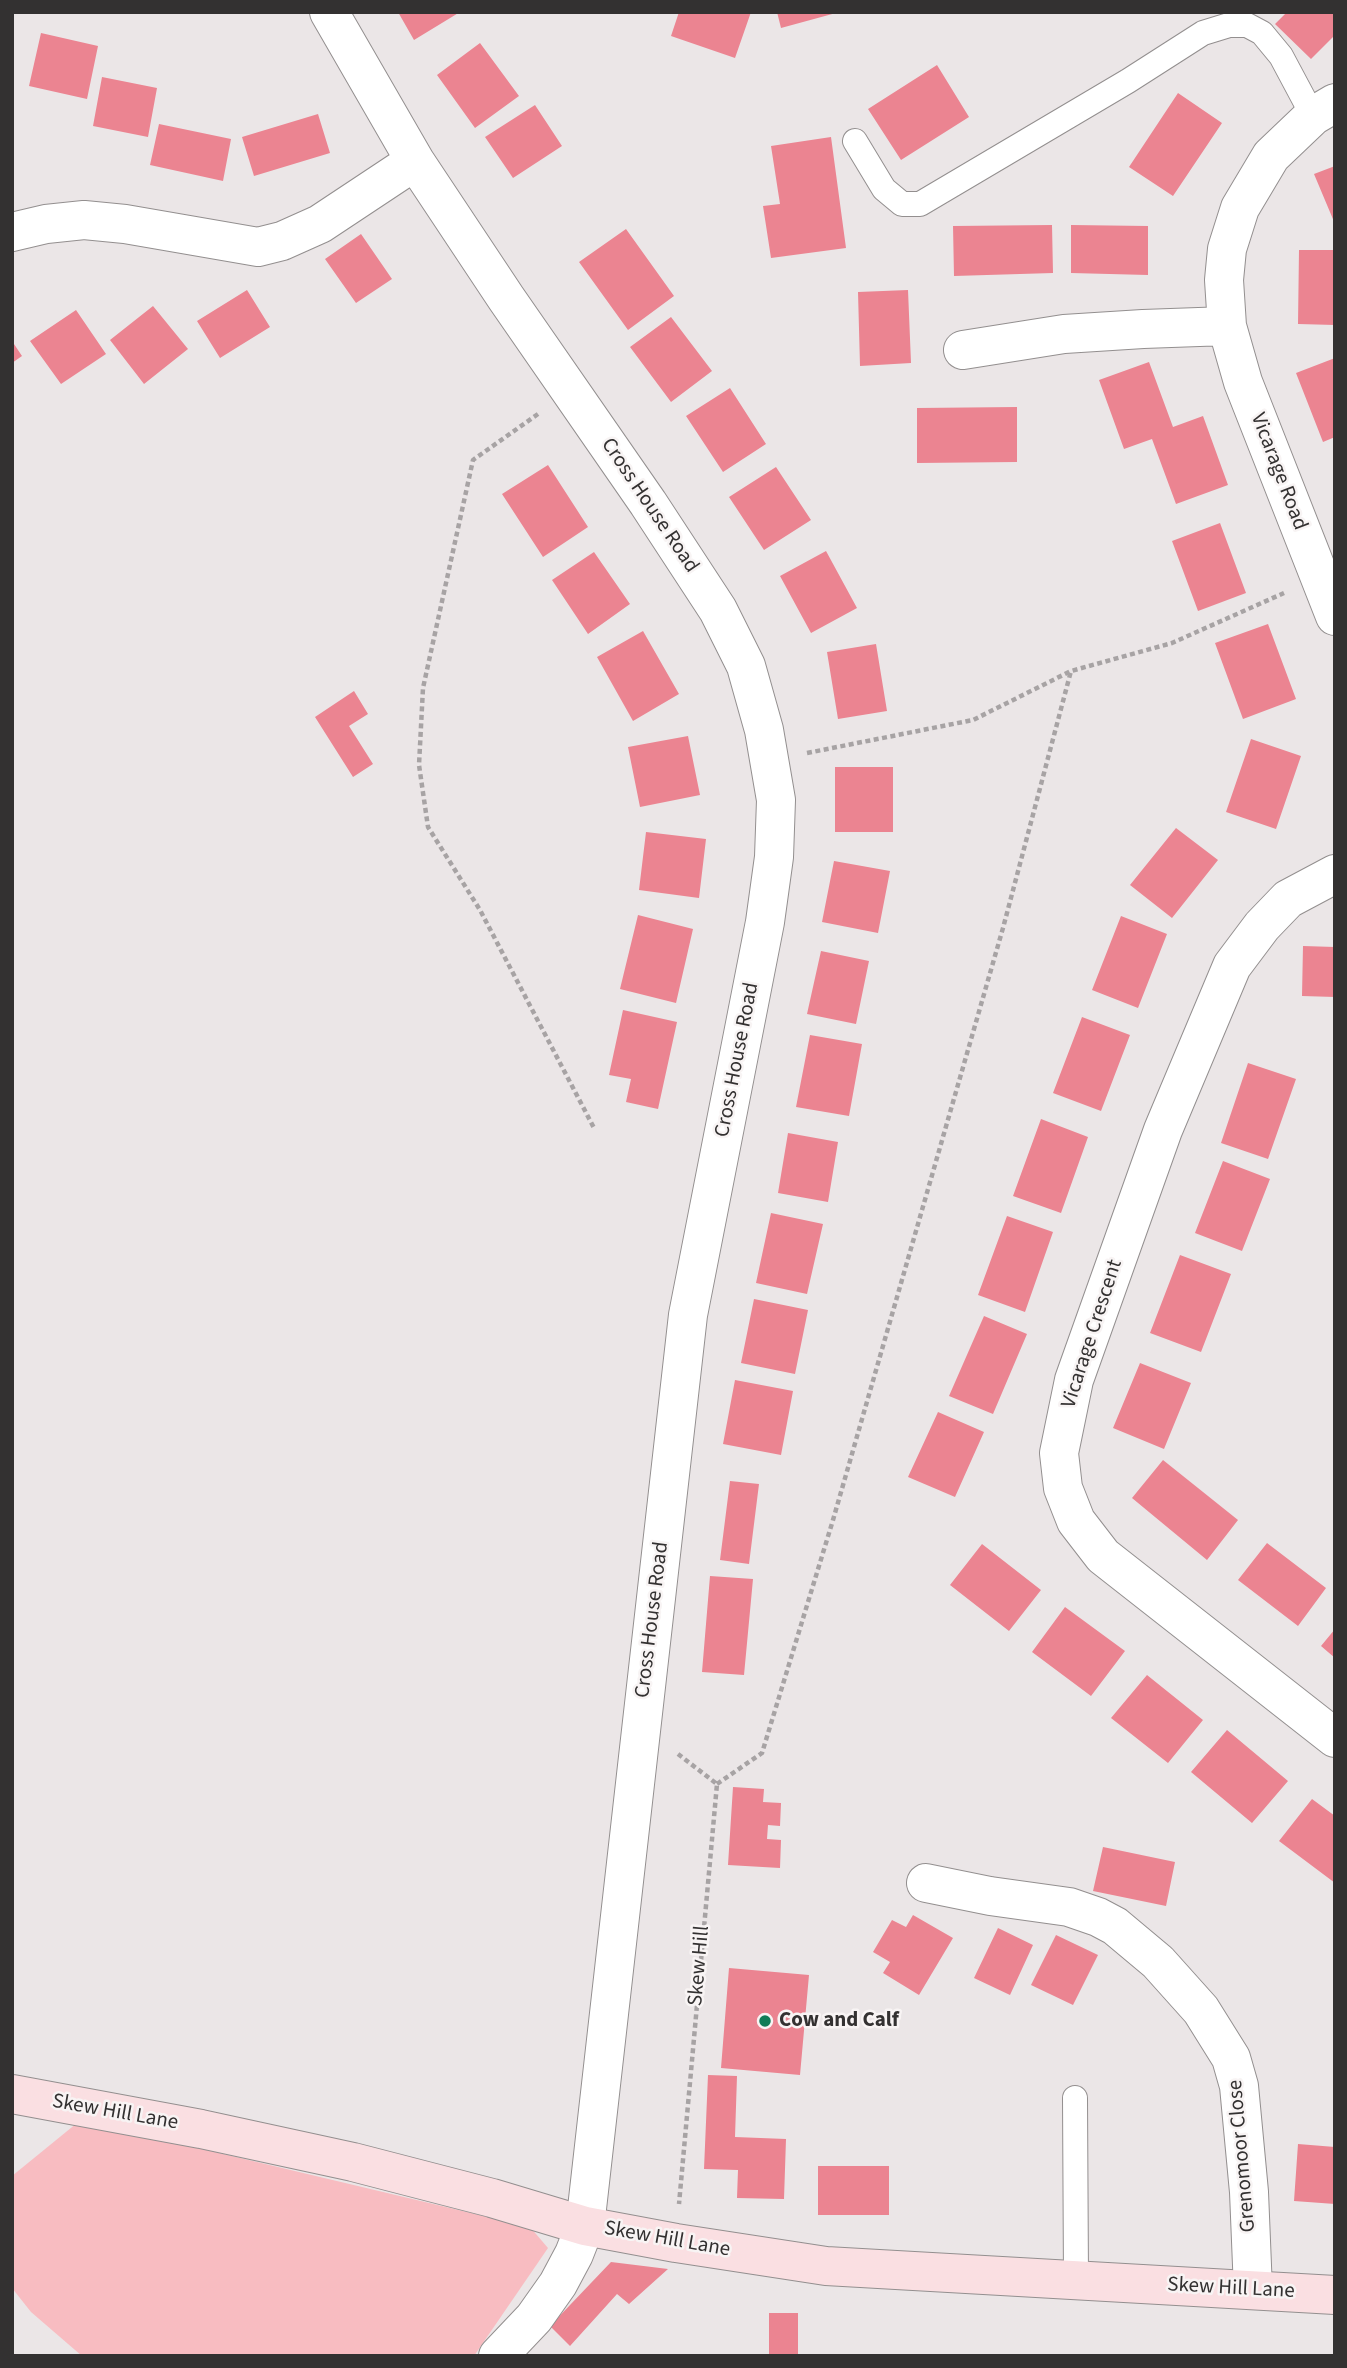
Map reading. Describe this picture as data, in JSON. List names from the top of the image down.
{
  "streets": {
    "street": [
      "Vicarage Road",
      "Cross House Road",
      "Vicarage Crescent",
      "Skew Hill Lane",
      "Grenomoor Close"
    ],
    "path": ["Skew Hill"]
  },
  "crossings": [
    ["Cross House Road", "Skew Hill Lane"],
    ["Skew Hill", "Skew Hill Lane"],
    ["Skew Hill Lane", "Grenomoor Close"]
  ],
  "places": ["Cow and Calf"]
}
